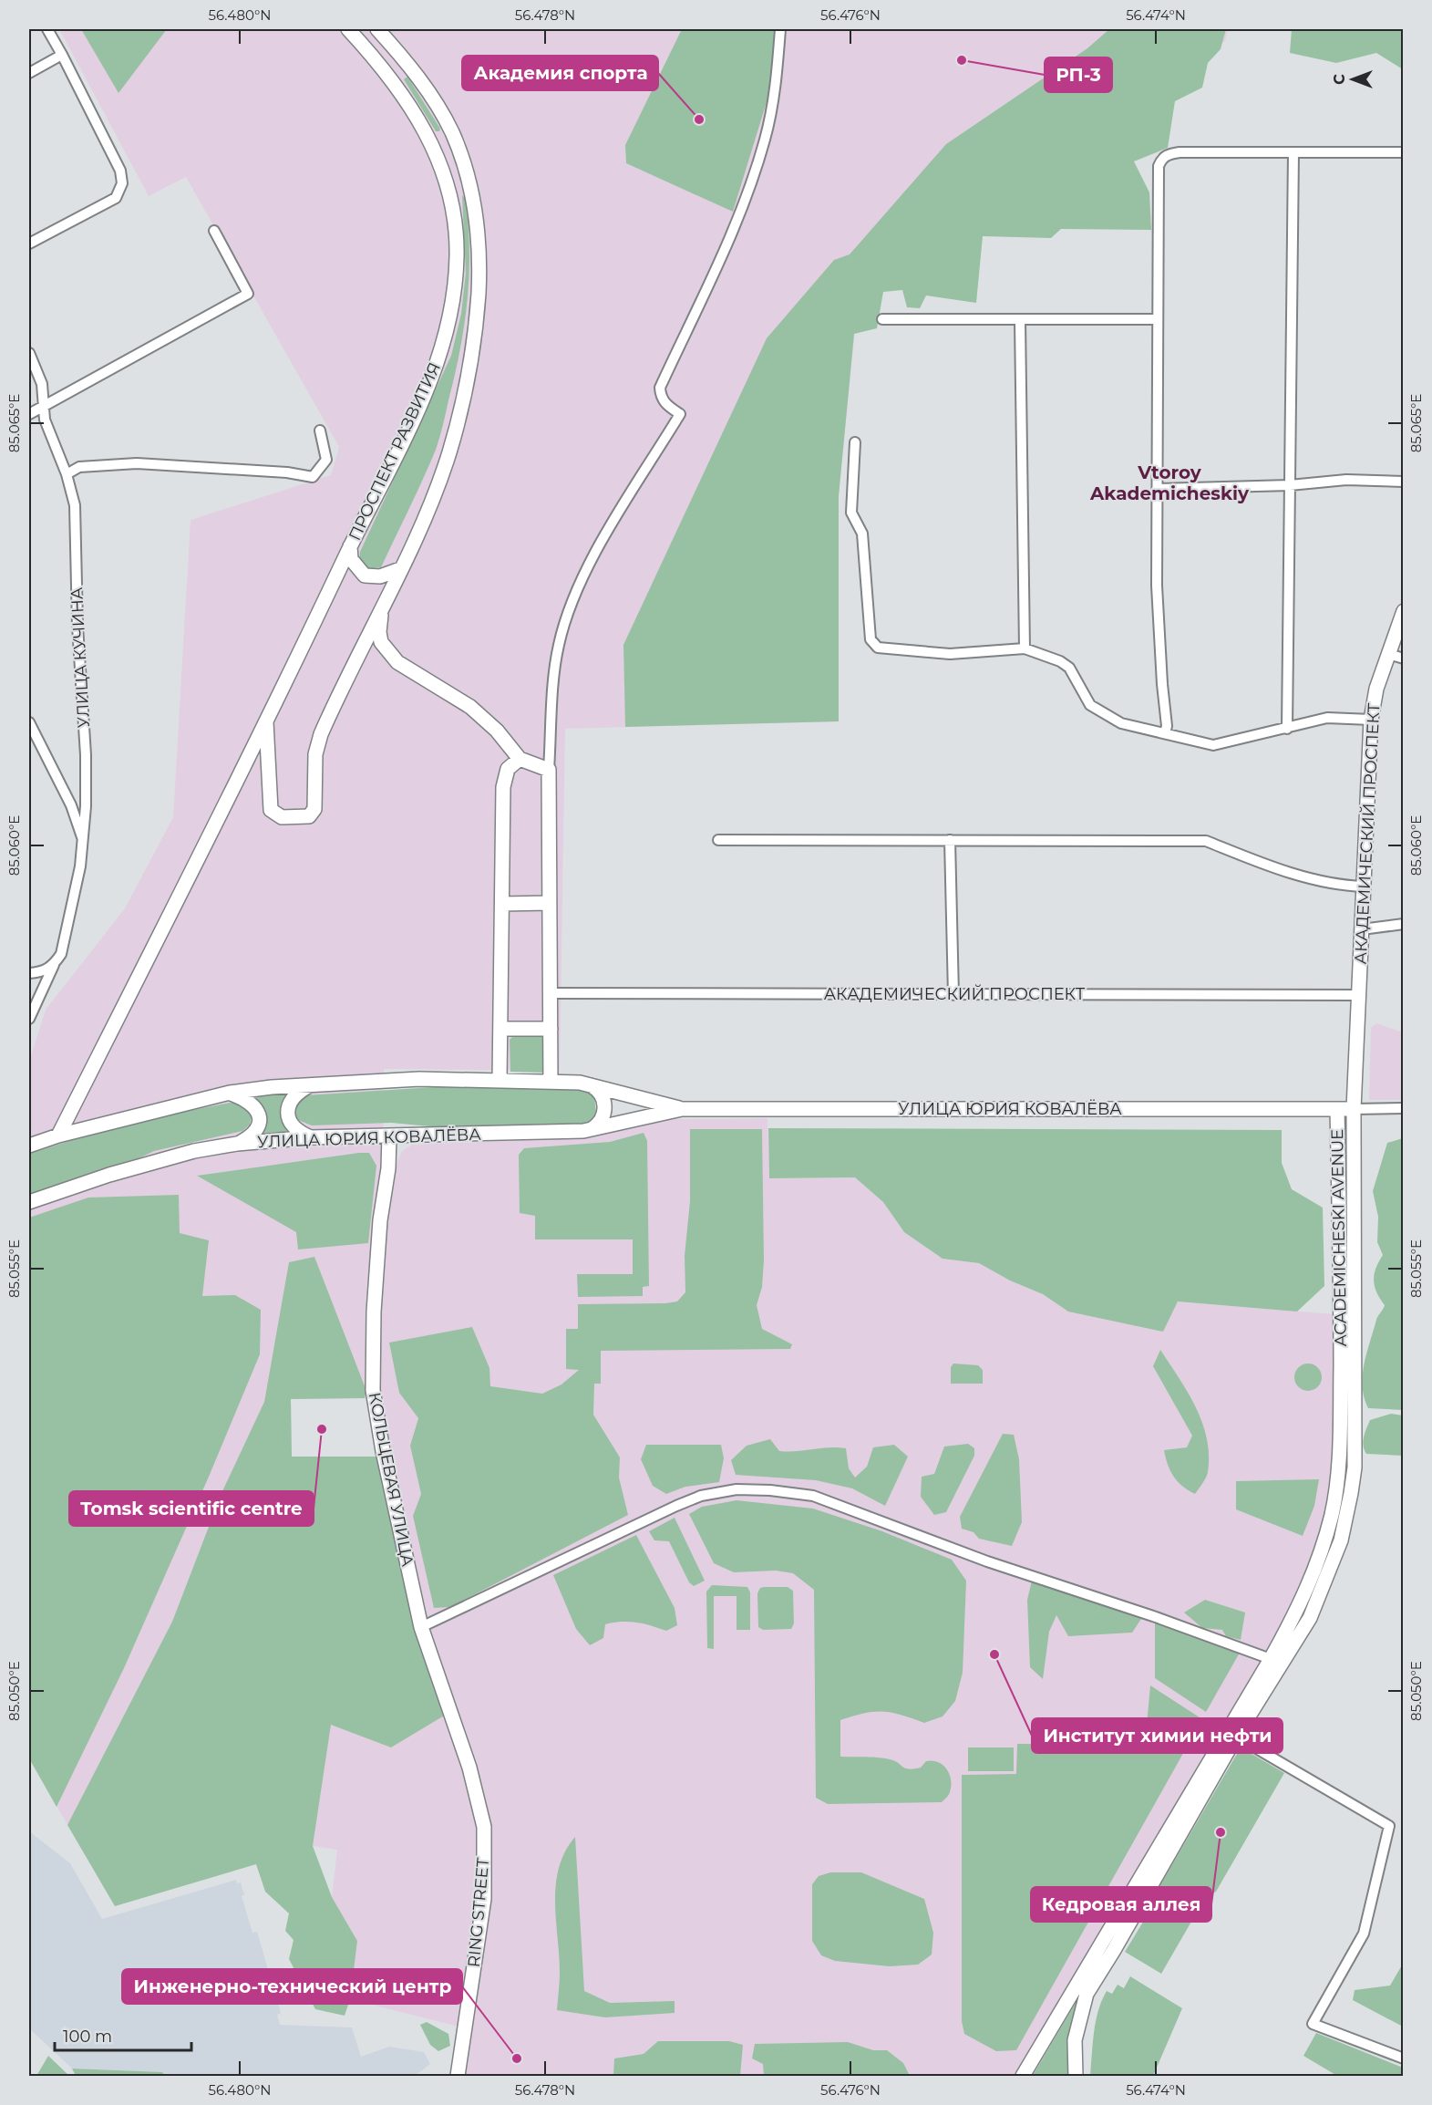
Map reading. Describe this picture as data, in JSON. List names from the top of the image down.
{
  "streets": {
    "street": [
      "ПРОСПЕКТ РАЗВИТИЯ",
      "УЛИЦА КУЧИНА",
      "АКАДЕМИЧЕСКИЙ ПРОСПЕКТ",
      "УЛИЦА ЮРИЯ КОВАЛЁВА",
      "ACADEMICHESKI AVENUE",
      "КОЛЬЦЕВАЯ УЛИЦА",
      "RING STREET"
    ]
  },
  "crossings": [
    ["ПРОСПЕКТ РАЗВИТИЯ", "УЛИЦА ЮРИЯ КОВАЛЁВА"],
    ["АКАДЕМИЧЕСКИЙ ПРОСПЕКТ", "ACADEMICHESKI AVENUE"],
    ["УЛИЦА ЮРИЯ КОВАЛЁВА", "ACADEMICHESKI AVENUE"],
    ["УЛИЦА ЮРИЯ КОВАЛЁВА", "КОЛЬЦЕВАЯ УЛИЦА"],
    ["КОЛЬЦЕВАЯ УЛИЦА", "RING STREET"]
  ],
  "districts": ["Vtoroy Akademicheskiy"],
  "places": [
    "РП-3",
    "Академия спорта",
    "Tomsk scientific centre",
    "Институт химии нефти",
    "Кедровая аллея",
    "Инженерно-технический центр"
  ],
  "scale_bar": "100 m",
  "north": "left",
  "coordinates": [
    "56.480°N",
    "56.478°N",
    "56.476°N",
    "56.474°N",
    "85.065°E",
    "85.060°E",
    "85.055°E",
    "85.050°E"
  ]
}
